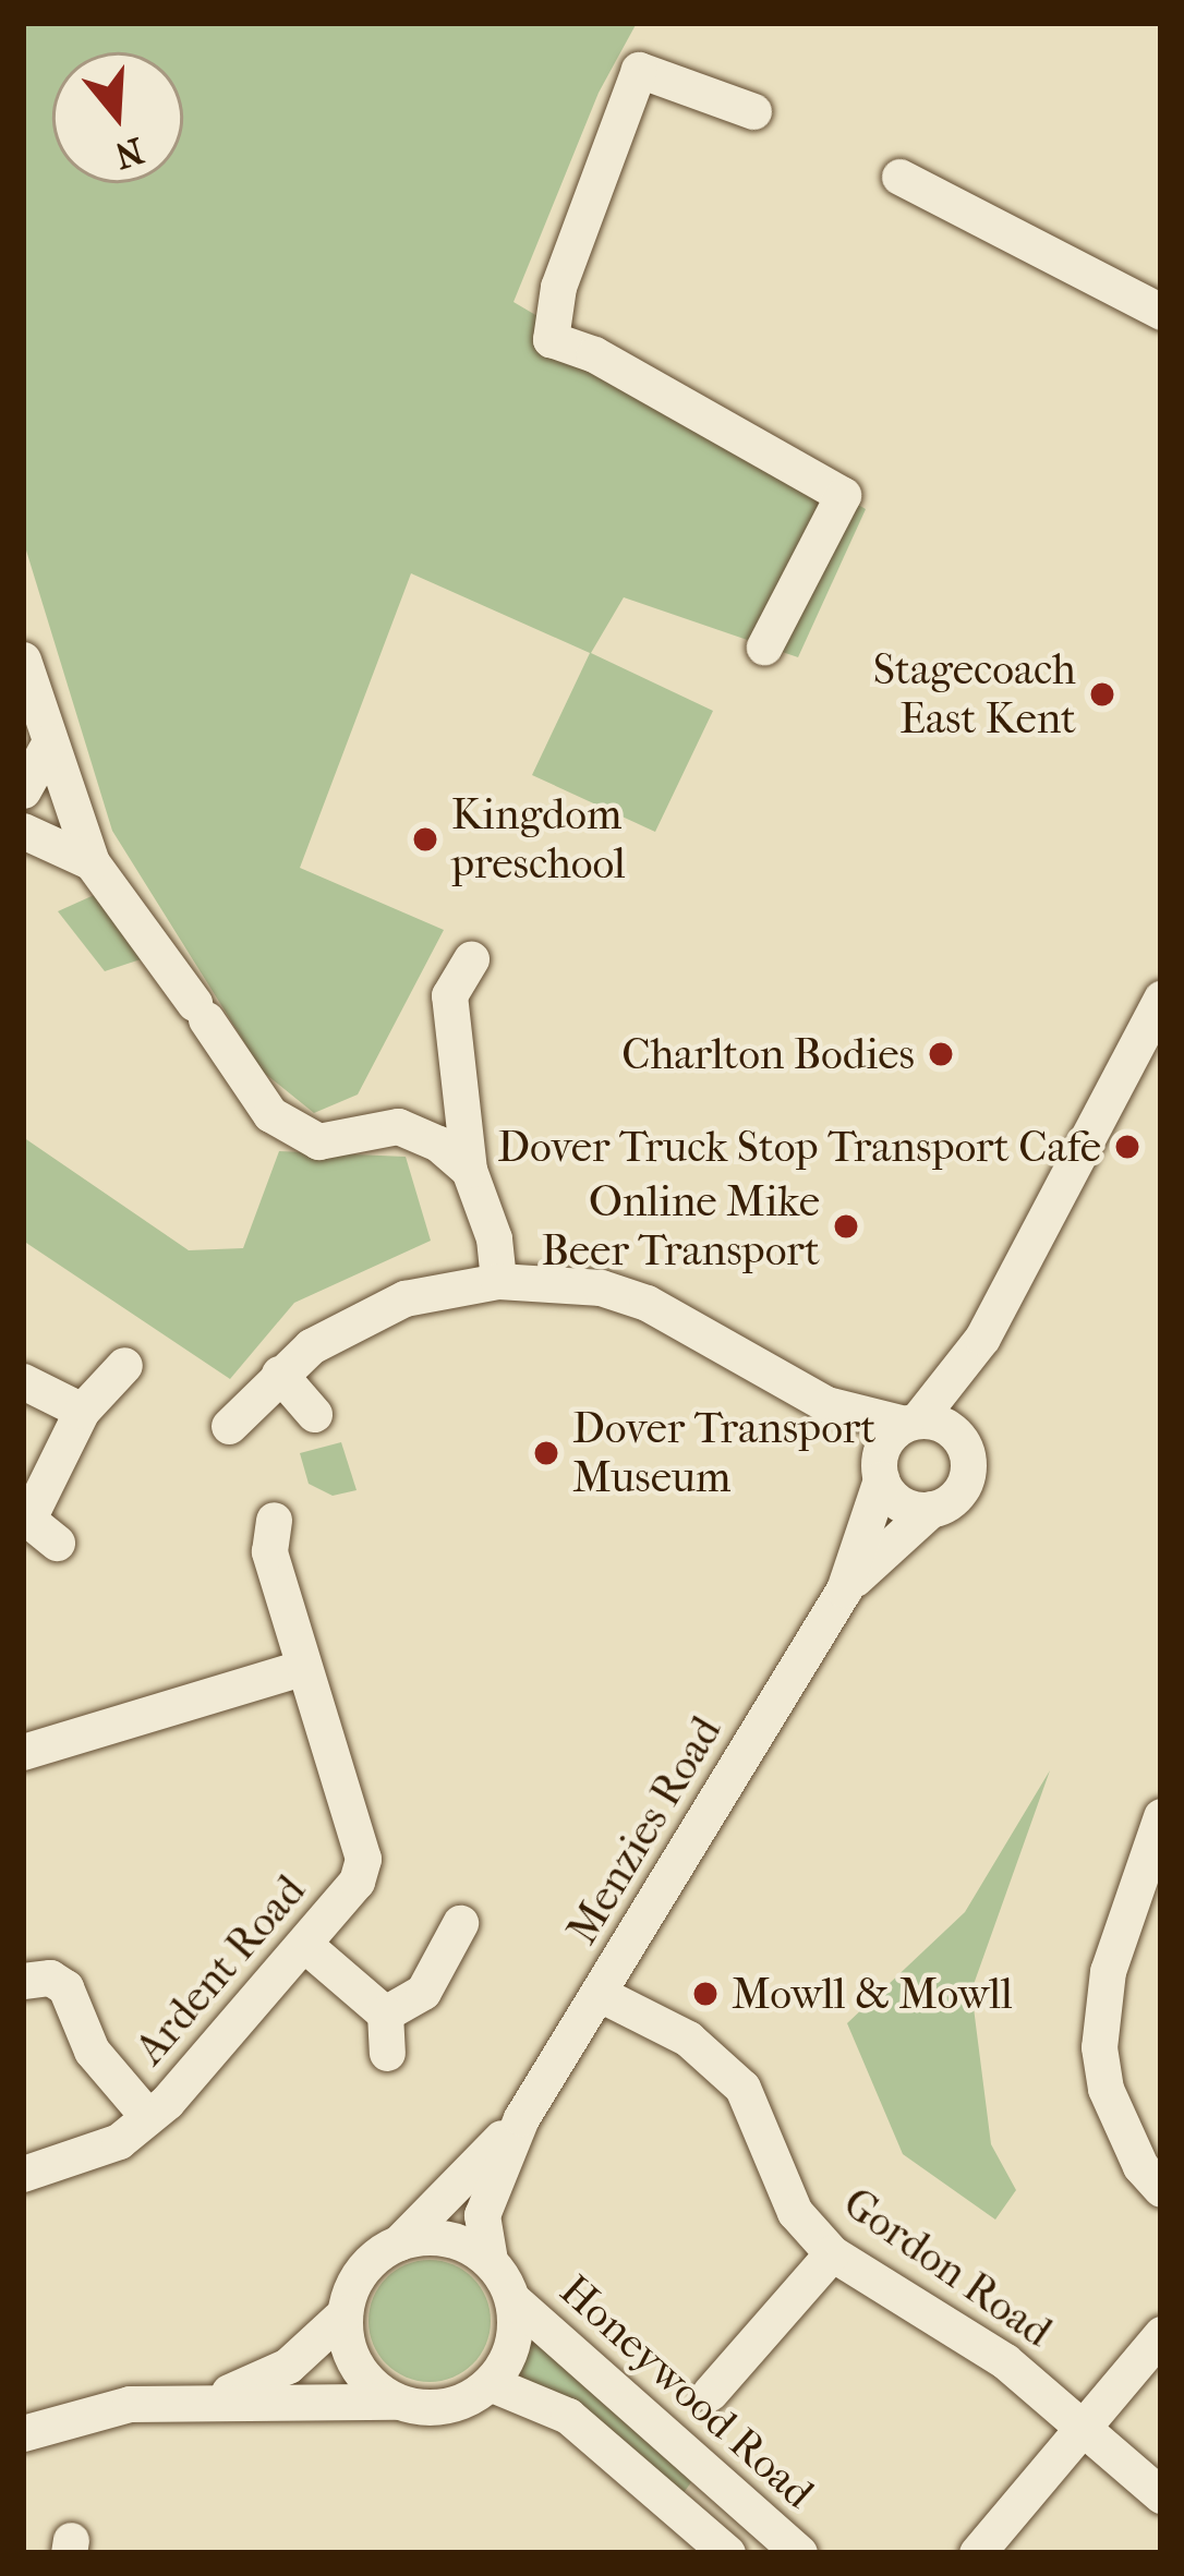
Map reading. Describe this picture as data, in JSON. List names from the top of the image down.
{
  "streets": {
    "street": [
      "Menzies Road",
      "Ardent Road",
      "Gordon Road",
      "Honeywood Road"
    ]
  },
  "crossings": [
    ["Menzies Road", "Gordon Road"],
    ["Menzies Road", "Honeywood Road"]
  ],
  "places": [
    "Stagecoach East Kent",
    "Kingdom preschool",
    "Charlton Bodies",
    "Dover Truck Stop Transport Cafe",
    "Online Mike Beer Transport",
    "Dover Transport Museum",
    "Mowll & Mowll"
  ],
  "north": "bottom"
}
